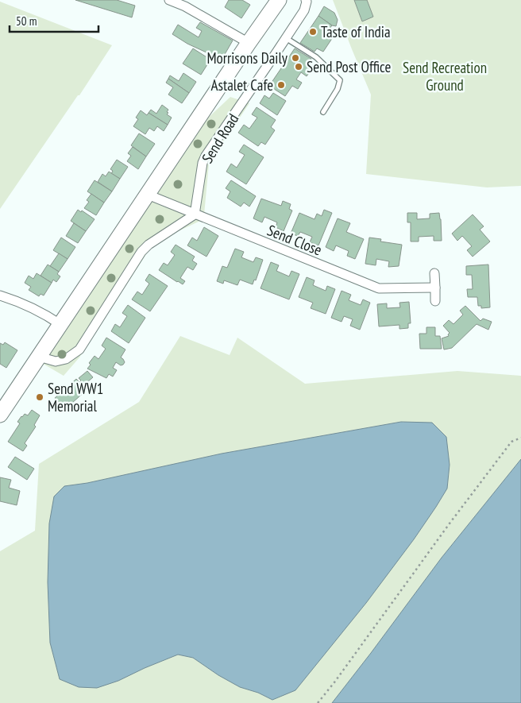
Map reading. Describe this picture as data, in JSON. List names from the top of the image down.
{
  "streets": {
    "main road": ["Send Road"],
    "street": ["Send Close"]
  },
  "crossings": [
    ["Send Road", "Send Close"]
  ],
  "parks": ["Send Recreation Ground"],
  "places": [
    "Taste of India",
    "Morrisons Daily",
    "Send Post Office",
    "Astalet Cafe",
    "Send WW1 Memorial"
  ],
  "scale_bar": "50 m"
}
